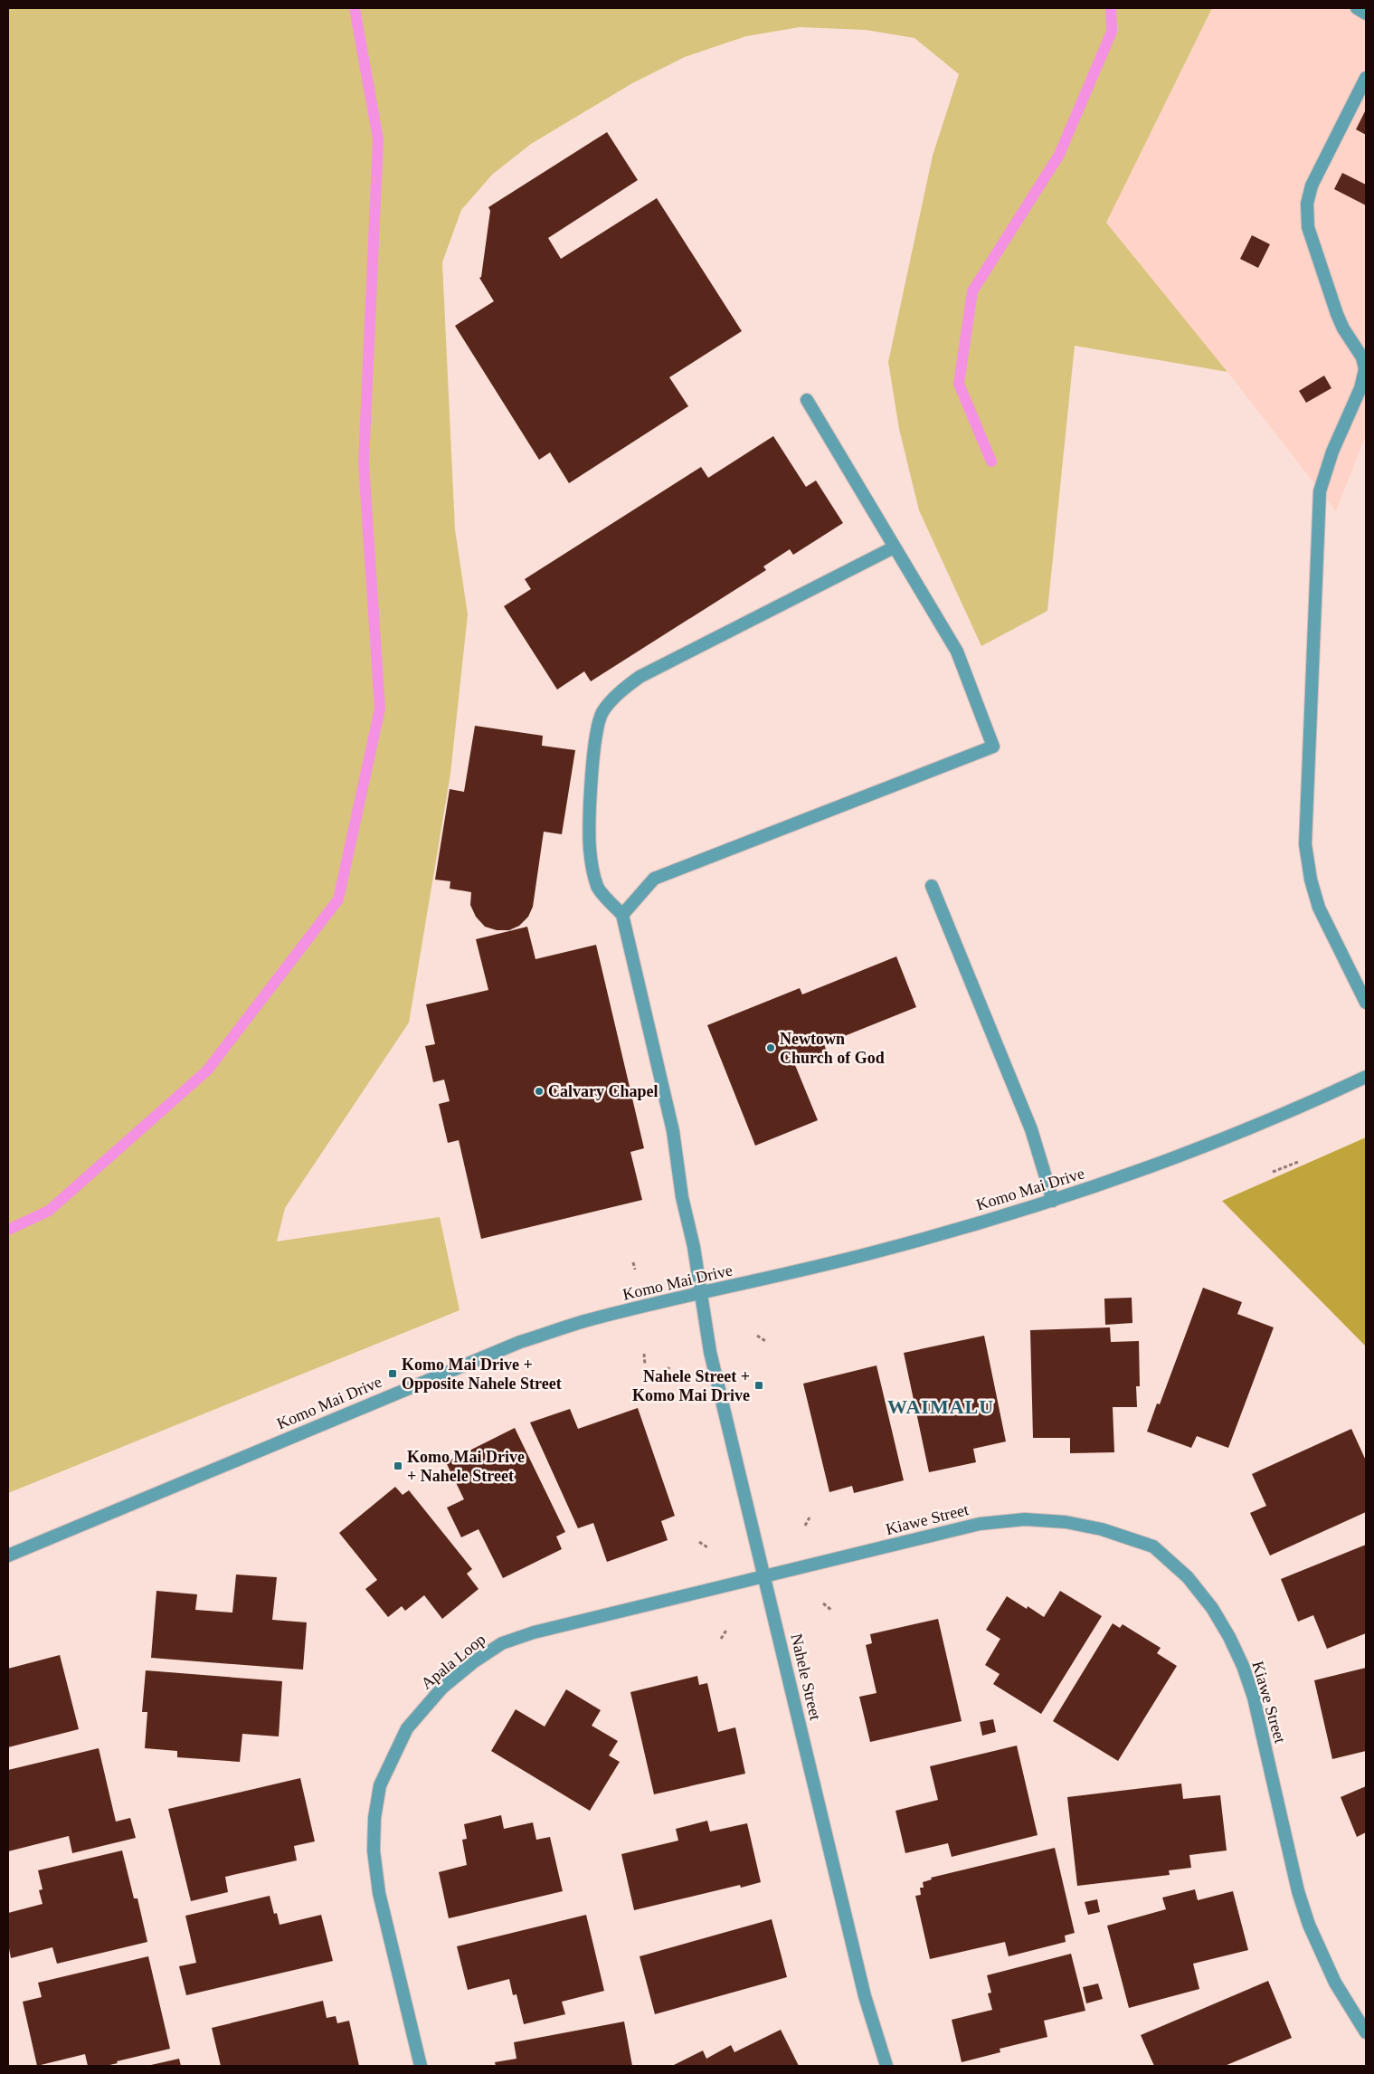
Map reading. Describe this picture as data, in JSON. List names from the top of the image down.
{
  "streets": {
    "street": [
      "Komo Mai Drive",
      "Kiawe Street",
      "Apala Loop",
      "Nahele Street"
    ]
  },
  "crossings": [
    ["Komo Mai Drive", "Nahele Street"],
    ["Kiawe Street", "Apala Loop"],
    ["Kiawe Street", "Nahele Street"],
    ["Apala Loop", "Nahele Street"]
  ],
  "districts": ["WAIMALU"],
  "places": {
    "other": ["Newtown Church of God", "Calvary Chapel"],
    "transit": ["Komo Mai Drive + Opposite Nahele Street", "Nahele Street + Komo Mai Drive", "Komo Mai Drive + Nahele Street"]
  }
}
